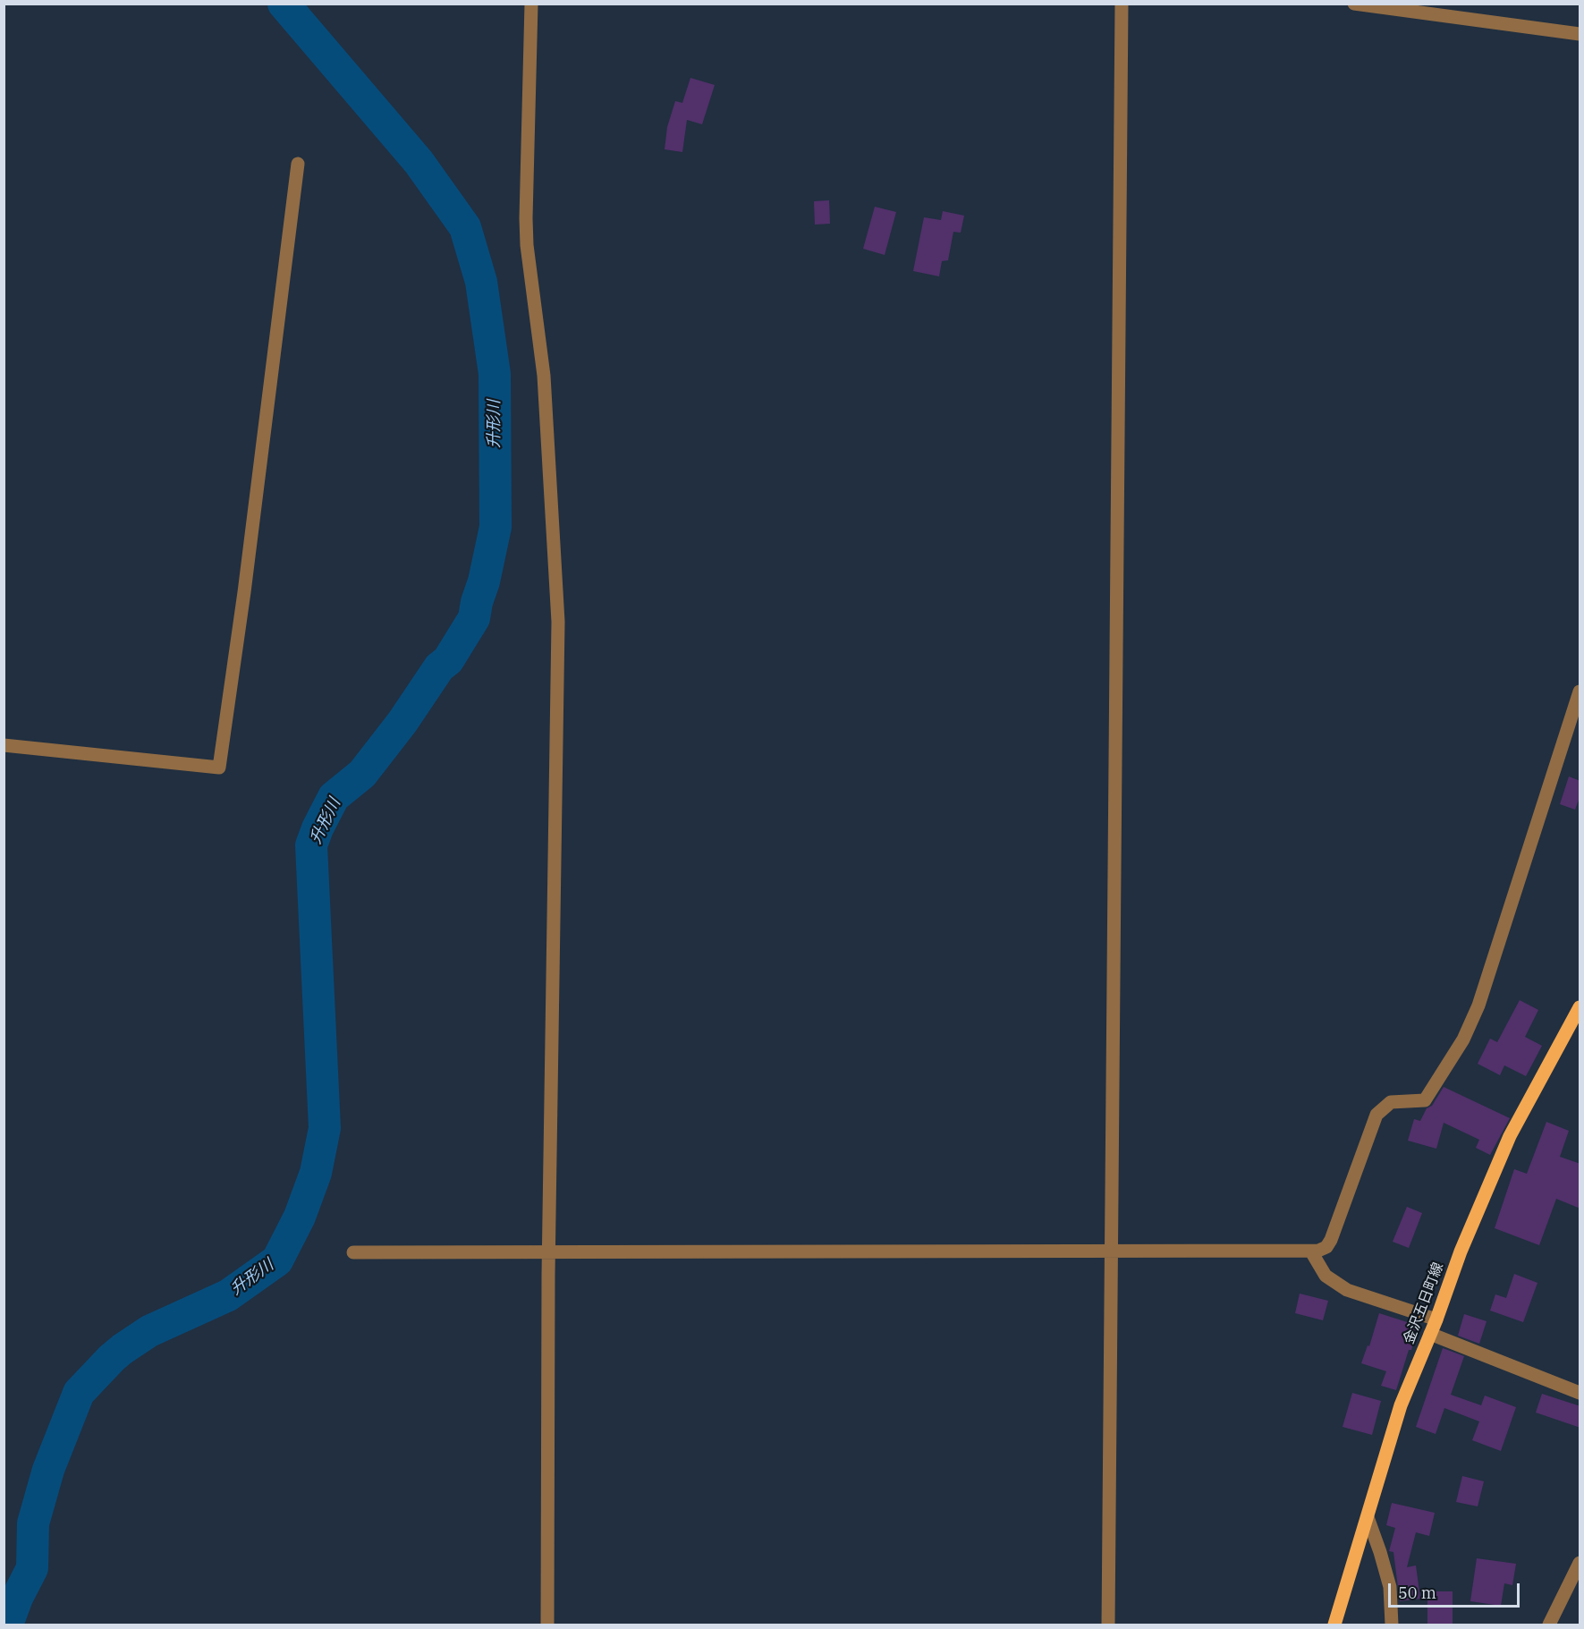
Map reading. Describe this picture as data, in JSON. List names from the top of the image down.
{
  "streets": {
    "main road": ["金沢五日町線"]
  },
  "water": ["升形川"],
  "scale_bar": "50 m"
}
